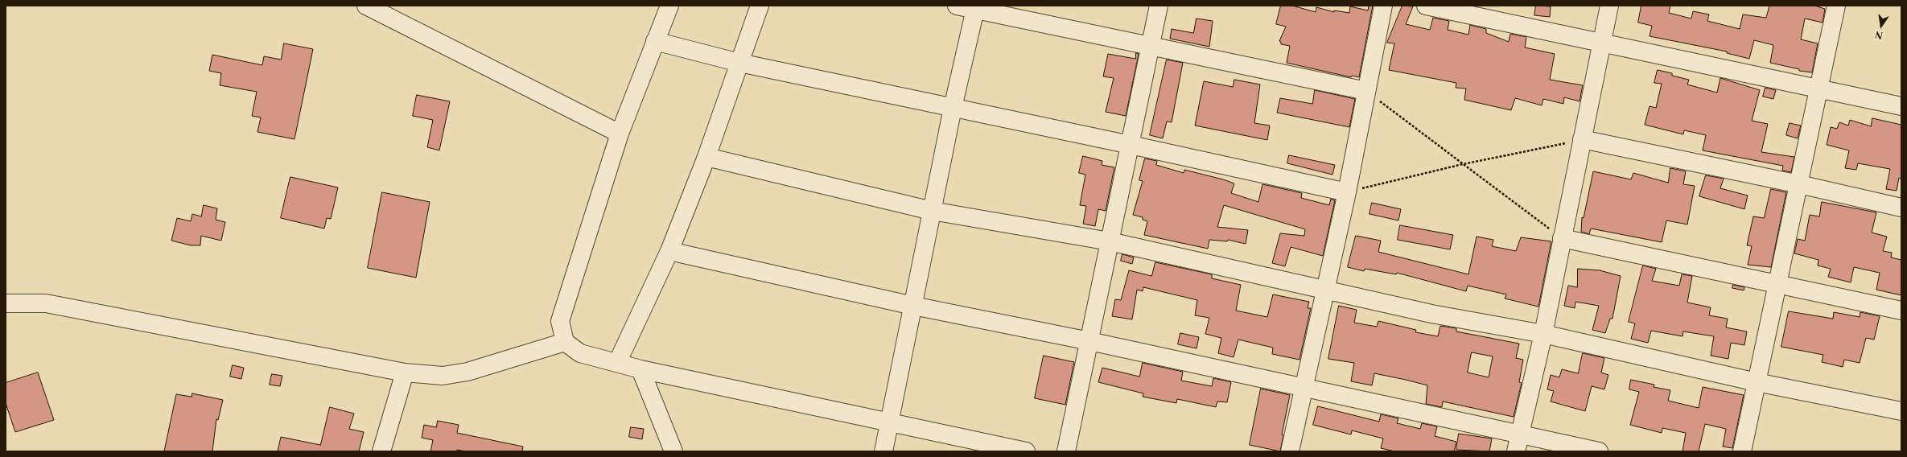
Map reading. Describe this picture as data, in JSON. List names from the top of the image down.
{
  "north": "bottom"
}
